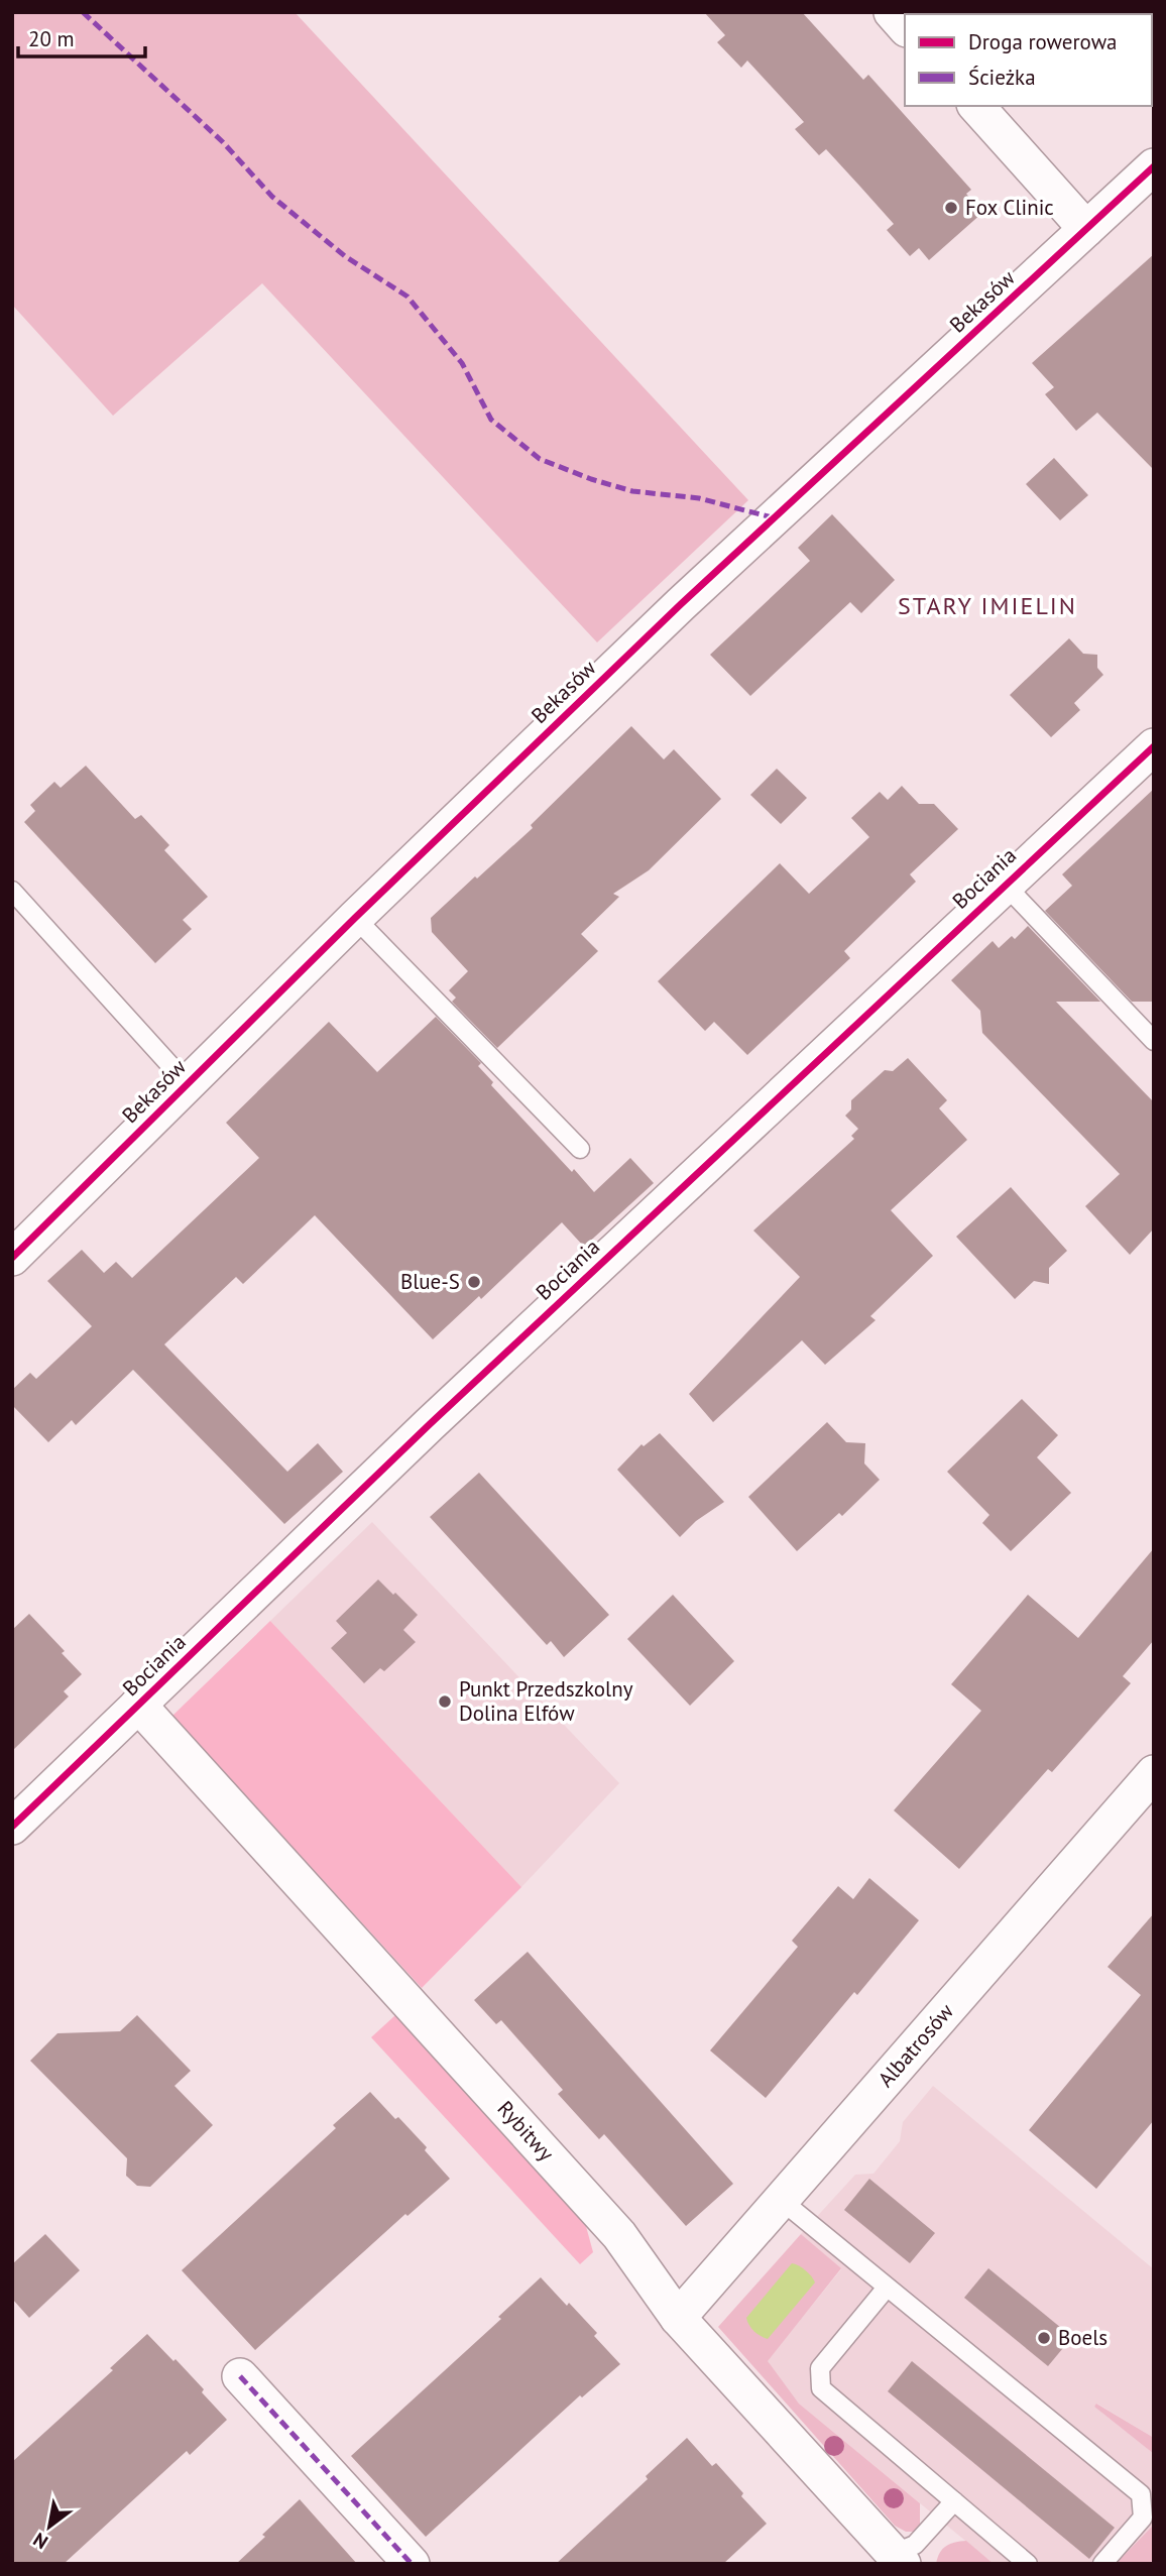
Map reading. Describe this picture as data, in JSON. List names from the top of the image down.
{
  "streets": {
    "street": [
      "Bekasów",
      "Bociania",
      "Albatrosów",
      "Rybitwy"
    ]
  },
  "crossings": [
    ["Bociania", "Rybitwy"],
    ["Albatrosów", "Rybitwy"]
  ],
  "districts": ["STARY IMIELIN"],
  "places": [
    "Fox Clinic",
    "Blue-S",
    "Punkt Przedszkolny Dolina Elfów",
    "Boels"
  ],
  "legend": ["Droga rowerowa", "Ścieżka"],
  "scale_bar": "20 m",
  "north": "bottom left"
}
